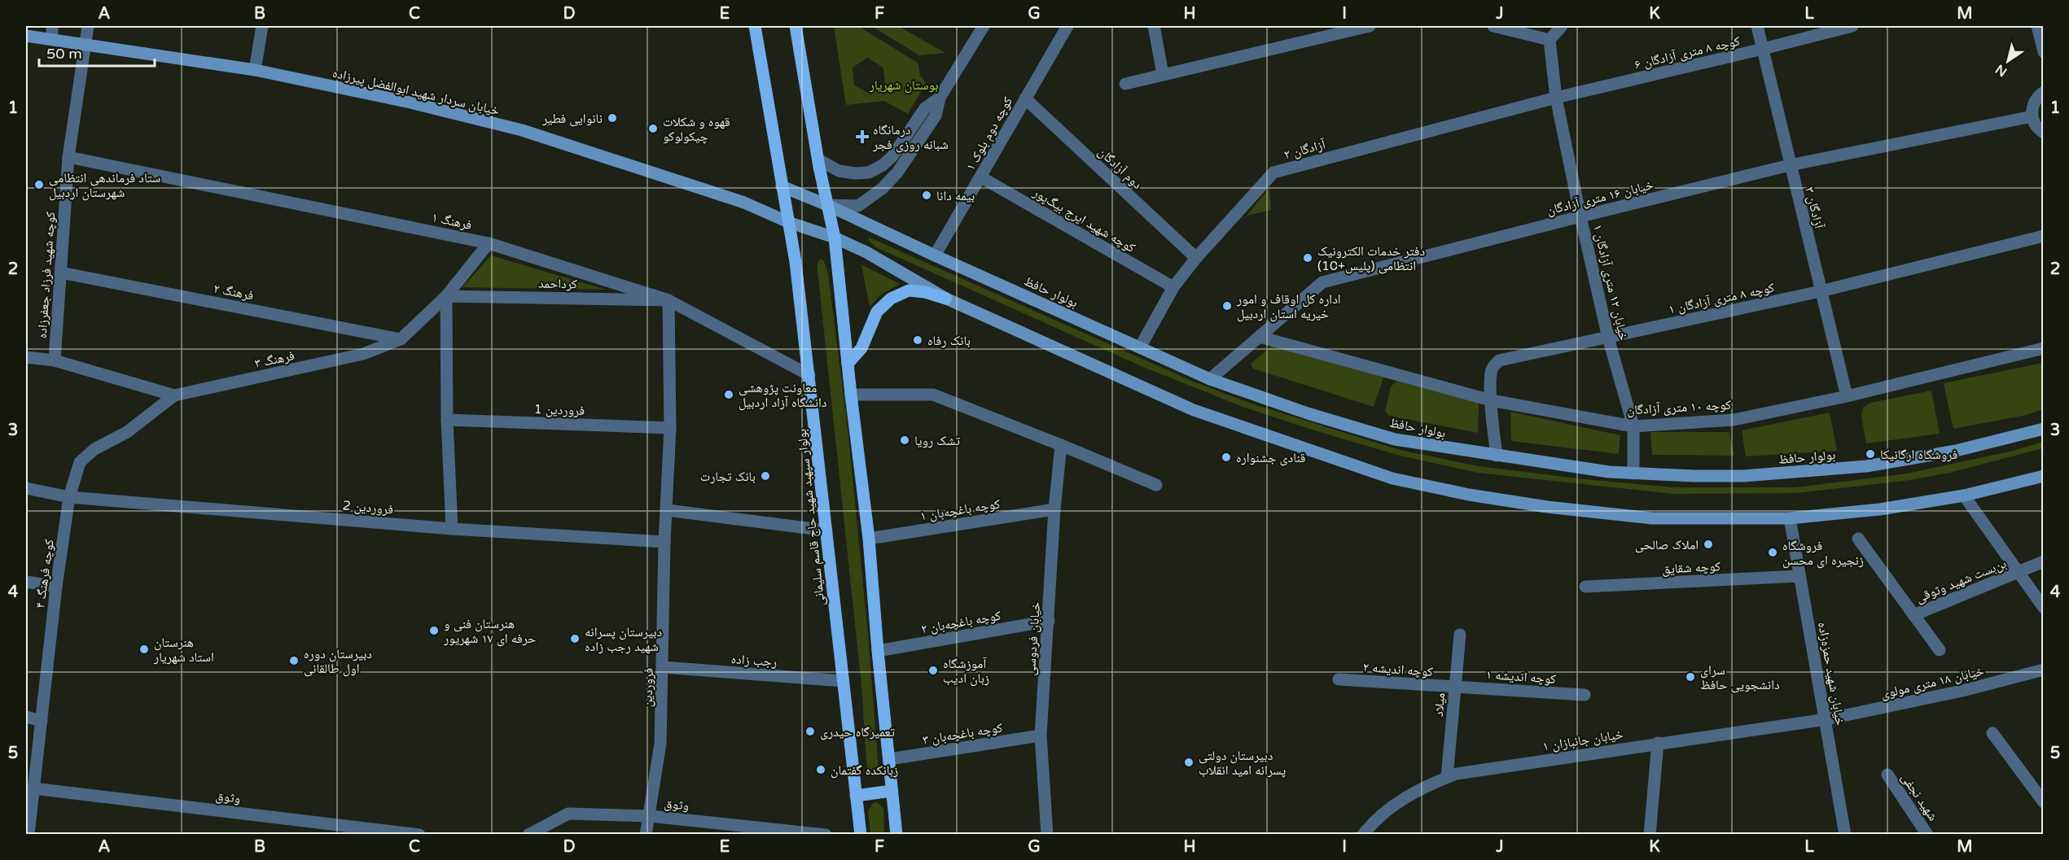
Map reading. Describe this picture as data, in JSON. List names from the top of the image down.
{
  "streets": {
    "main road": ["خیابان سردار شهید ابوالفضل پیرزاده", "بولوار حافظ", "بولوار سپهبد شهید حاج قاسم سلیمانی"],
    "street": [
      "کوچه ۸ متری آزادگان ۶",
      "کوچه دوم بلوک ۱",
      "آزادگان ۲",
      "دوم آزادگان",
      "خیابان ۱۶ متری آزادگان",
      "آزادگان ۳",
      "کوچه شهید ایرج بیگ‌پور",
      "فرهنگ ۱",
      "کوچه شهید فرزاد جعفرزاده",
      "خیابان ۱۲ متری آزادگان ۱",
      "کرداحمد",
      "فرهنگ ۲",
      "کوچه ۸ متری آزادگان ۱",
      "فرهنگ ۳",
      "کوچه ۱۰ متری آزادگان",
      "فروردین 1",
      "فروردین 2",
      "کوچه باغچه‌بان ١",
      "کوچه شقایق",
      "کوچه فرهنگ ۴",
      "بن‌بست شهید وثوقی",
      "کوچه باغچه‌بان ٢",
      "خیابان فردوسی",
      "رجب زاده",
      "کوچه اندیشه ۲",
      "خیابان شهید حمزه‌زاده",
      "کوچه اندیشه ۱",
      "خیابان ۱۸ متری مولوی",
      "فروردین",
      "میلاد",
      "کوچه باغچه‌بان ۳",
      "خیابان جانبازان ۱",
      "وثوق",
      "شهید نجفی"
    ]
  },
  "crossings": [
    ["کوچه ۸ متری آزادگان ۶", "آزادگان ۲"],
    ["کوچه ۸ متری آزادگان ۶", "آزادگان ۳"],
    ["کوچه ۸ متری آزادگان ۶", "خیابان ۱۲ متری آزادگان ۱"],
    ["خیابان سردار شهید ابوالفضل پیرزاده", "کوچه شهید فرزاد جعفرزاده"],
    ["خیابان سردار شهید ابوالفضل پیرزاده", "بولوار سپهبد شهید حاج قاسم سلیمانی"],
    ["کوچه دوم بلوک ۱", "دوم آزادگان"],
    ["کوچه دوم بلوک ۱", "کوچه شهید ایرج بیگ‌پور"],
    ["کوچه دوم بلوک ۱", "بولوار حافظ"],
    ["آزادگان ۲", "دوم آزادگان"],
    ["آزادگان ۲", "کوچه شهید ایرج بیگ‌پور"],
    ["آزادگان ۲", "خیابان ۱۲ متری آزادگان ۱"],
    ["آزادگان ۲", "بولوار حافظ"],
    ["خیابان ۱۶ متری آزادگان", "آزادگان ۳"],
    ["خیابان ۱۶ متری آزادگان", "خیابان ۱۲ متری آزادگان ۱"],
    ["خیابان ۱۶ متری آزادگان", "بولوار حافظ"],
    ["خیابان ۱۶ متری آزادگان", "کوچه ۱۰ متری آزادگان"],
    ["آزادگان ۳", "کوچه ۸ متری آزادگان ۱"],
    ["آزادگان ۳", "کوچه ۱۰ متری آزادگان"],
    ["فرهنگ ۱", "کوچه شهید فرزاد جعفرزاده"],
    ["فرهنگ ۱", "کرداحمد"],
    ["فرهنگ ۱", "فرهنگ ۳"],
    ["فرهنگ ۱", "بولوار سپهبد شهید حاج قاسم سلیمانی"],
    ["فرهنگ ۱", "فروردین"],
    ["کوچه شهید فرزاد جعفرزاده", "فرهنگ ۲"],
    ["کوچه شهید فرزاد جعفرزاده", "فرهنگ ۳"],
    ["خیابان ۱۲ متری آزادگان ۱", "بولوار حافظ"],
    ["خیابان ۱۲ متری آزادگان ۱", "کوچه ۸ متری آزادگان ۱"],
    ["خیابان ۱۲ متری آزادگان ۱", "کوچه ۱۰ متری آزادگان"],
    ["کرداحمد", "فرهنگ ۳"],
    ["کرداحمد", "فروردین"],
    ["فرهنگ ۲", "فرهنگ ۳"],
    ["بولوار حافظ", "کوچه ۸ متری آزادگان ۱"],
    ["بولوار حافظ", "بولوار سپهبد شهید حاج قاسم سلیمانی"],
    ["کوچه ۸ متری آزادگان ۱", "کوچه ۱۰ متری آزادگان"],
    ["فرهنگ ۳", "کوچه فرهنگ ۴"],
    ["فروردین 1", "فروردین"],
    ["فروردین 2", "کوچه فرهنگ ۴"],
    ["فروردین 2", "فروردین"],
    ["کوچه باغچه‌بان ١", "خیابان فردوسی"],
    ["بولوار سپهبد شهید حاج قاسم سلیمانی", "رجب زاده"],
    ["کوچه شقایق", "خیابان شهید حمزه‌زاده"],
    ["کوچه فرهنگ ۴", "وثوق"],
    ["کوچه باغچه‌بان ٢", "خیابان فردوسی"],
    ["خیابان فردوسی", "کوچه باغچه‌بان ۳"],
    ["رجب زاده", "فروردین"],
    ["کوچه اندیشه ۲", "کوچه اندیشه ۱"],
    ["کوچه اندیشه ۲", "میلاد"],
    ["خیابان شهید حمزه‌زاده", "خیابان ۱۸ متری مولوی"],
    ["خیابان شهید حمزه‌زاده", "خیابان جانبازان ۱"],
    ["کوچه اندیشه ۱", "میلاد"],
    ["خیابان ۱۸ متری مولوی", "خیابان جانبازان ۱"],
    ["فروردین", "وثوق"],
    ["میلاد", "خیابان جانبازان ۱"]
  ],
  "parks": ["بوستان شهریار"],
  "places": {
    "other": [
      "نانوایی فطیر",
      "قهوه و شکلات چیکولوکو",
      "ستاد فرماندهی انتظامی شهرستان اردبیل",
      "بیمه دانا",
      "دفتر خدمات الکترونیک انتظامی (پلیس+10)",
      "اداره کل اوقاف و امور خیریه استان اردبیل",
      "بانک رفاه",
      "معاونت پژوهشی دانشگاه آزاد اردبیل",
      "تشک رویا",
      "فروشگاه ارگانیکا",
      "قنادی جشنواره",
      "بانک تجارت",
      "املاک صالحی",
      "فروشگاه زنجیره ای محسن",
      "هنرستان فنی و حرفه ای ۱۷ شهریور",
      "دبیرستان پسرانه شهید رجب زاده",
      "هنرستان استاد شهریار",
      "دبیرستان دوره اول طالقانی",
      "آموزشگاه زبان ادیب",
      "سرای دانشجویی حافظ",
      "تعمیرگاه حیدری",
      "دبیرستان دولتی پسرانه امید انقلاب",
      "زبانکده گفتمان"
    ],
    "health": ["درمانگاه شبانه روزی فجر"]
  },
  "scale_bar": "50 m",
  "north": "bottom left",
  "grid": {
    "columns": [
      "A",
      "B",
      "C",
      "D",
      "E",
      "F",
      "G",
      "H",
      "I",
      "J",
      "K",
      "L",
      "M"
    ],
    "rows": [
      "1",
      "2",
      "3",
      "4",
      "5"
    ]
  }
}
